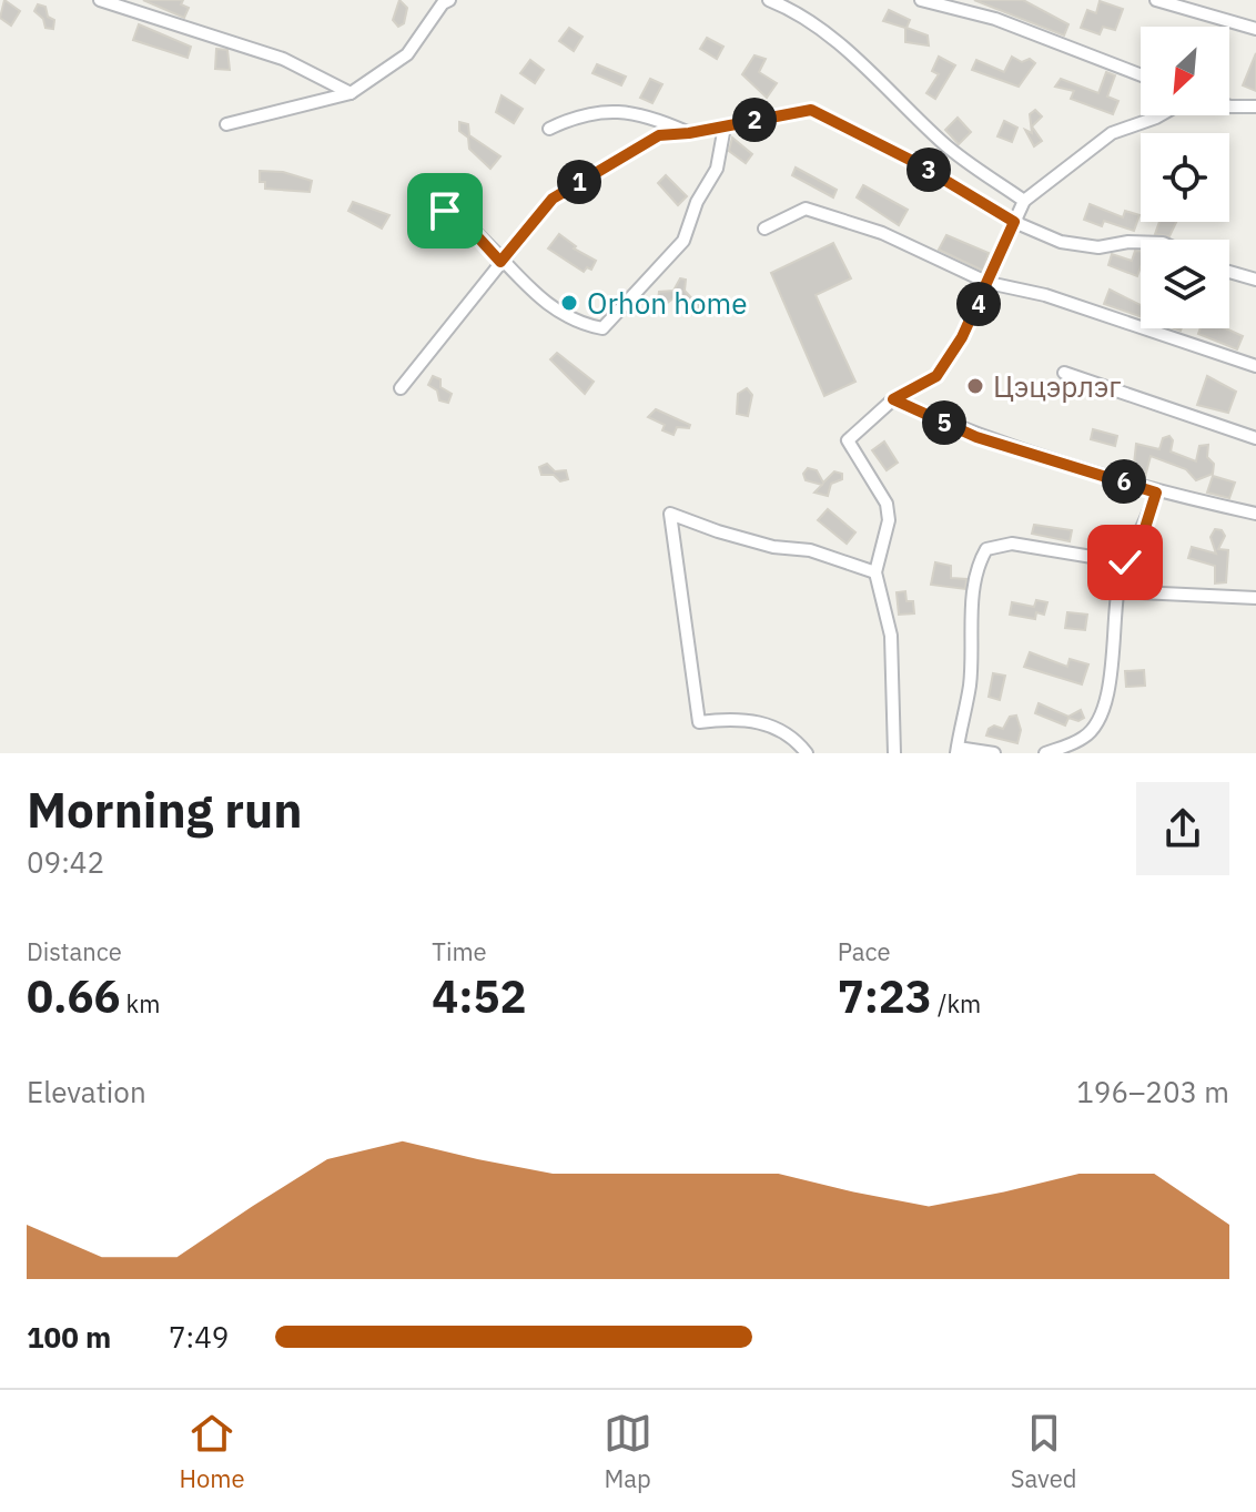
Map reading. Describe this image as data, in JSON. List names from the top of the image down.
{
  "places": ["Orhon home", "Цэцэрлэг"],
  "north": "bottom left",
  "page": {
    "pins": [
      "2",
      "3",
      "1",
      "4",
      "5",
      "6"
    ],
    "heading": ["Morning run", "09:42"],
    "stats": [
      ["Distance", "0.66 km"],
      ["Time", "4:52"],
      ["Pace", "7:23 /km"]
    ],
    "chart": ["Elevation", "196–203 m"],
    "list": [
      {
        "name": "100 m",
        "note": "7:49"
      }
    ],
    "tabs": ["Home", "Map", "Saved"]
  }
}
